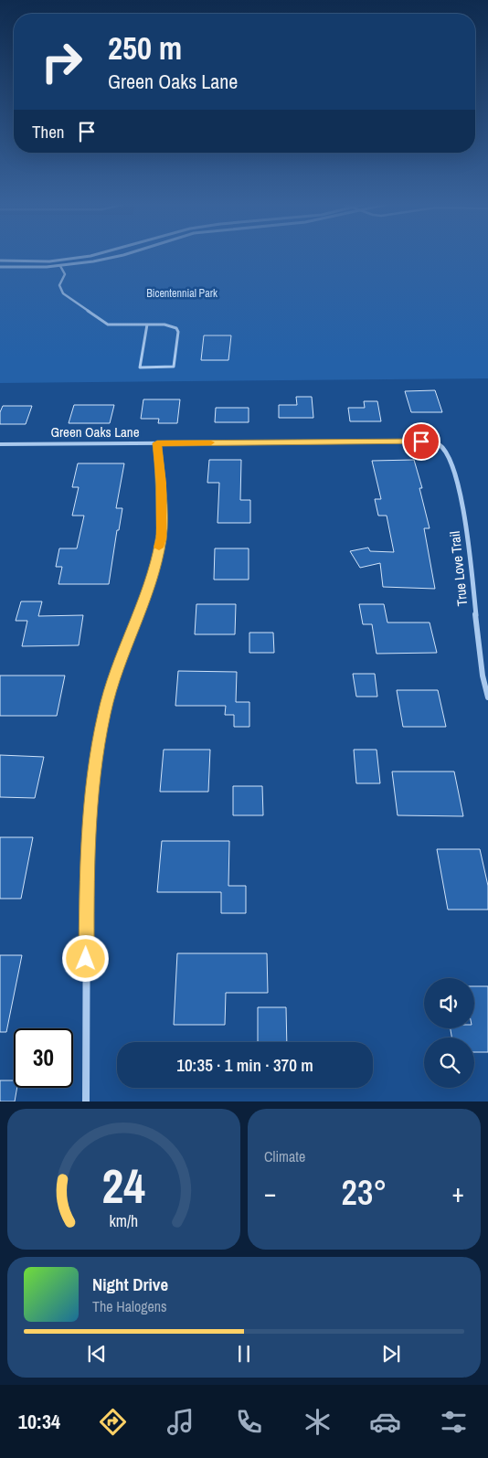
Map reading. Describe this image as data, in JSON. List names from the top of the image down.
{
  "streets": {
    "street": ["Green Oaks Lane", "True Love Trail"]
  },
  "crossings": [
    ["Green Oaks Lane", "True Love Trail"]
  ],
  "parks": ["Bicentennial Park"],
  "page": {
    "turn": ["250 m", "Green Oaks Lane"],
    "then": "Then",
    "limit": "30",
    "trip": "10:35 · 1 min · 370 m",
    "tile": "Climate",
    "heat": ["−", "23°", "+"],
    "song": ["Night Drive", "The Halogens"],
    "tabs": "10:34",
    "gauge": ["24", "km/h"]
  }
}
